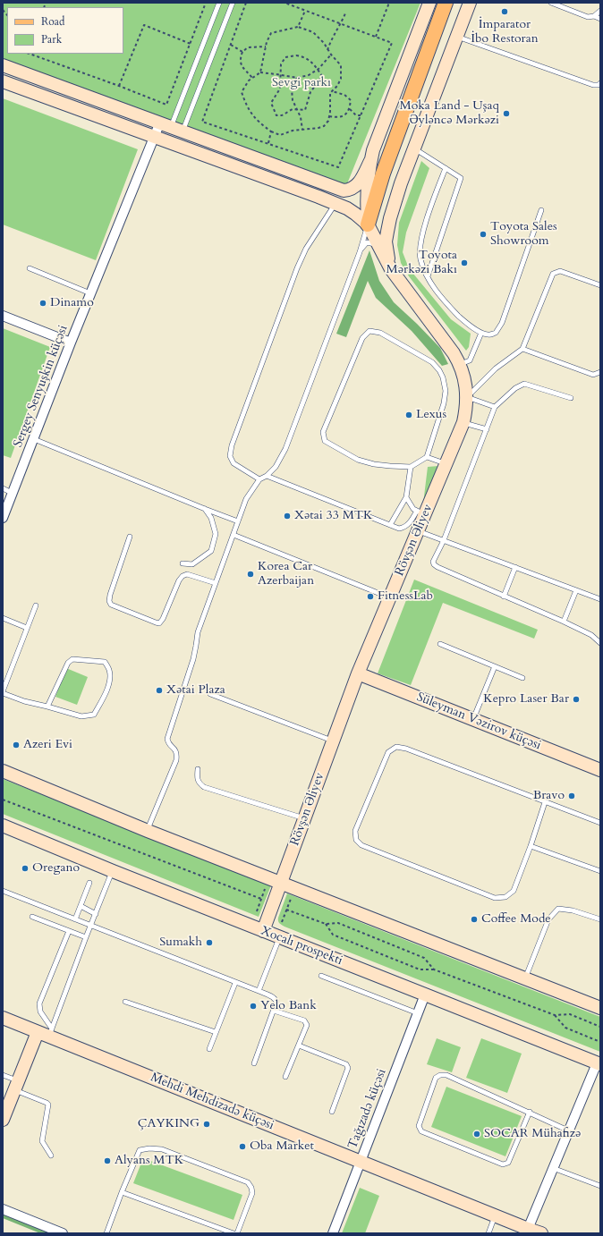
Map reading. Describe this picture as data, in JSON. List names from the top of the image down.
{
  "streets": {
    "street": [
      "Sergey Senyuşkin küçəsi",
      "Rövşən Əliyev",
      "Süleyman Vəzirov küçəsi",
      "Xocalı prospekti",
      "Mehdi Mehdizadə küçəsi",
      "Tağızadə küçəsi"
    ]
  },
  "crossings": [
    ["Rövşən Əliyev", "Süleyman Vəzirov küçəsi"],
    ["Rövşən Əliyev", "Xocalı prospekti"],
    ["Xocalı prospekti", "Tağızadə küçəsi"],
    ["Mehdi Mehdizadə küçəsi", "Tağızadə küçəsi"]
  ],
  "parks": ["Sevgi parkı"],
  "places": [
    "İmparator İbo Restoran",
    "Moka Land - Uşaq Əyləncə Mərkəzi",
    "Toyota Sales Showroom",
    "Toyota Mərkəzi Bakı",
    "Dinamo",
    "Lexus",
    "Xətai 33 MTK",
    "Korea Car Azerbaijan",
    "FitnessLab",
    "Xətai Plaza",
    "Kepro Laser Bar",
    "Azeri Evi",
    "Bravo",
    "Oregano",
    "Coffee Mode",
    "Sumakh",
    "Yelo Bank",
    "ÇAYKING",
    "SOCAR Mühafizə",
    "Oba Market",
    "Alyans MTK"
  ],
  "legend": ["Road", "Park"]
}
